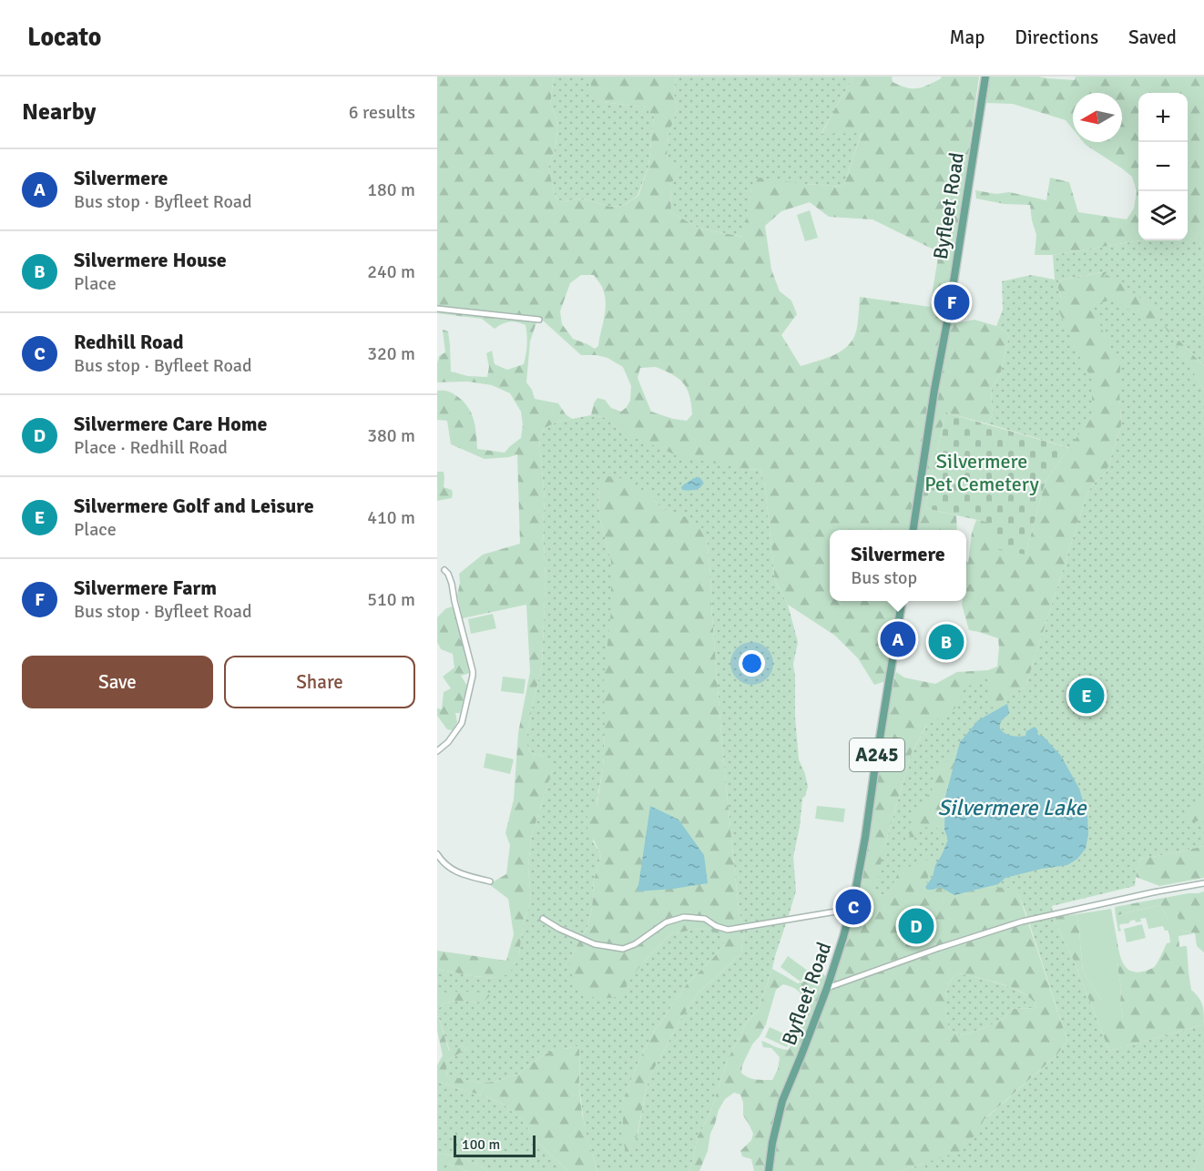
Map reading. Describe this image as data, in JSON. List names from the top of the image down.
{
  "streets": {
    "main road": ["Byfleet Road", "A245"]
  },
  "water": ["Silvermere Lake"],
  "parks": ["Silvermere Pet Cemetery"],
  "scale_bar": "100 m",
  "north": "left",
  "page": {
    "header": "Locato",
    "nav": ["Map", "Directions", "Saved"],
    "heading": ["Nearby", "6 results"],
    "map_buttons": ["+", "−"],
    "list": [
      {
        "mark": "A",
        "name": "Silvermere",
        "note": "Bus stop · Byfleet Road",
        "value": "180 m"
      },
      {
        "mark": "B",
        "name": "Silvermere House",
        "note": "Place",
        "value": "240 m"
      },
      {
        "mark": "C",
        "name": "Redhill Road",
        "note": "Bus stop · Byfleet Road",
        "value": "320 m"
      },
      {
        "mark": "D",
        "name": "Silvermere Care Home",
        "note": "Place · Redhill Road",
        "value": "380 m"
      },
      {
        "mark": "E",
        "name": "Silvermere Golf and Leisure",
        "note": "Place",
        "value": "410 m"
      },
      {
        "mark": "F",
        "name": "Silvermere Farm",
        "note": "Bus stop · Byfleet Road",
        "value": "510 m"
      }
    ],
    "pins": [
      "F",
      "A",
      "B",
      "E",
      "C",
      "D"
    ],
    "popup": ["Silvermere", "Bus stop"],
    "buttons": ["Save", "Share"],
    "scale": "100 m"
  }
}
